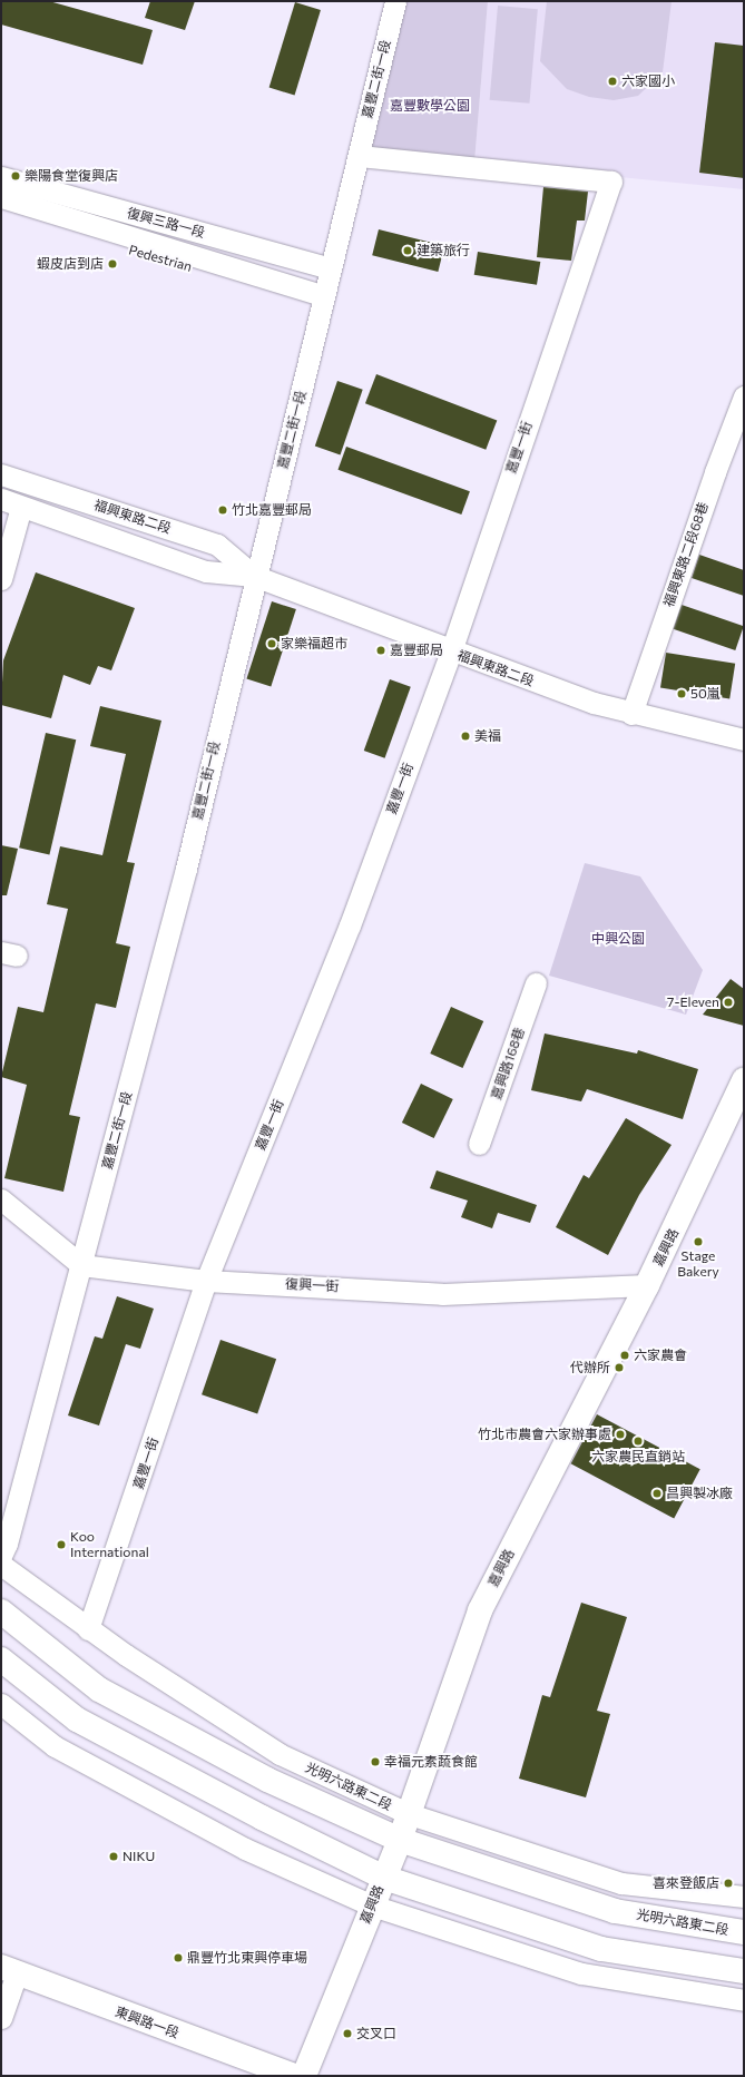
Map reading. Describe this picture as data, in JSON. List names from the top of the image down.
{
  "streets": {
    "main road": ["嘉興路", "光明六路東二段", "東興路一段"],
    "street": [
      "嘉豐二街一段",
      "復興三路一段",
      "Pedestrian",
      "嘉豐一街",
      "福興東路二段",
      "福興東路二段68巷",
      "嘉興路168巷",
      "復興一街"
    ]
  },
  "crossings": [
    ["嘉豐二街一段", "復興三路一段"],
    ["嘉豐二街一段", "Pedestrian"],
    ["嘉豐二街一段", "嘉豐一街"],
    ["嘉豐二街一段", "福興東路二段"],
    ["嘉豐二街一段", "復興一街"],
    ["復興三路一段", "Pedestrian"],
    ["嘉豐一街", "福興東路二段"],
    ["嘉豐一街", "復興一街"],
    ["嘉豐一街", "光明六路東二段"],
    ["福興東路二段", "福興東路二段68巷"],
    ["嘉興路", "復興一街"],
    ["嘉興路", "光明六路東二段"]
  ],
  "parks": ["嘉豐數學公園", "中興公園"],
  "places": [
    "六家國小",
    "樂陽食堂復興店",
    "建築旅行",
    "蝦皮店到店",
    "竹北嘉豐郵局",
    "家樂福超市",
    "嘉豐郵局",
    "50嵐",
    "美福",
    "7-Eleven",
    "Stage Bakery",
    "六家農會",
    "代辦所",
    "竹北市農會六家辦事處",
    "六家農民直銷站",
    "昌興製冰廠",
    "Koo International",
    "幸福元素蔬食館",
    "NIKU",
    "喜來登飯店",
    "鼎豐竹北東興停車場",
    "交叉口"
  ]
}
